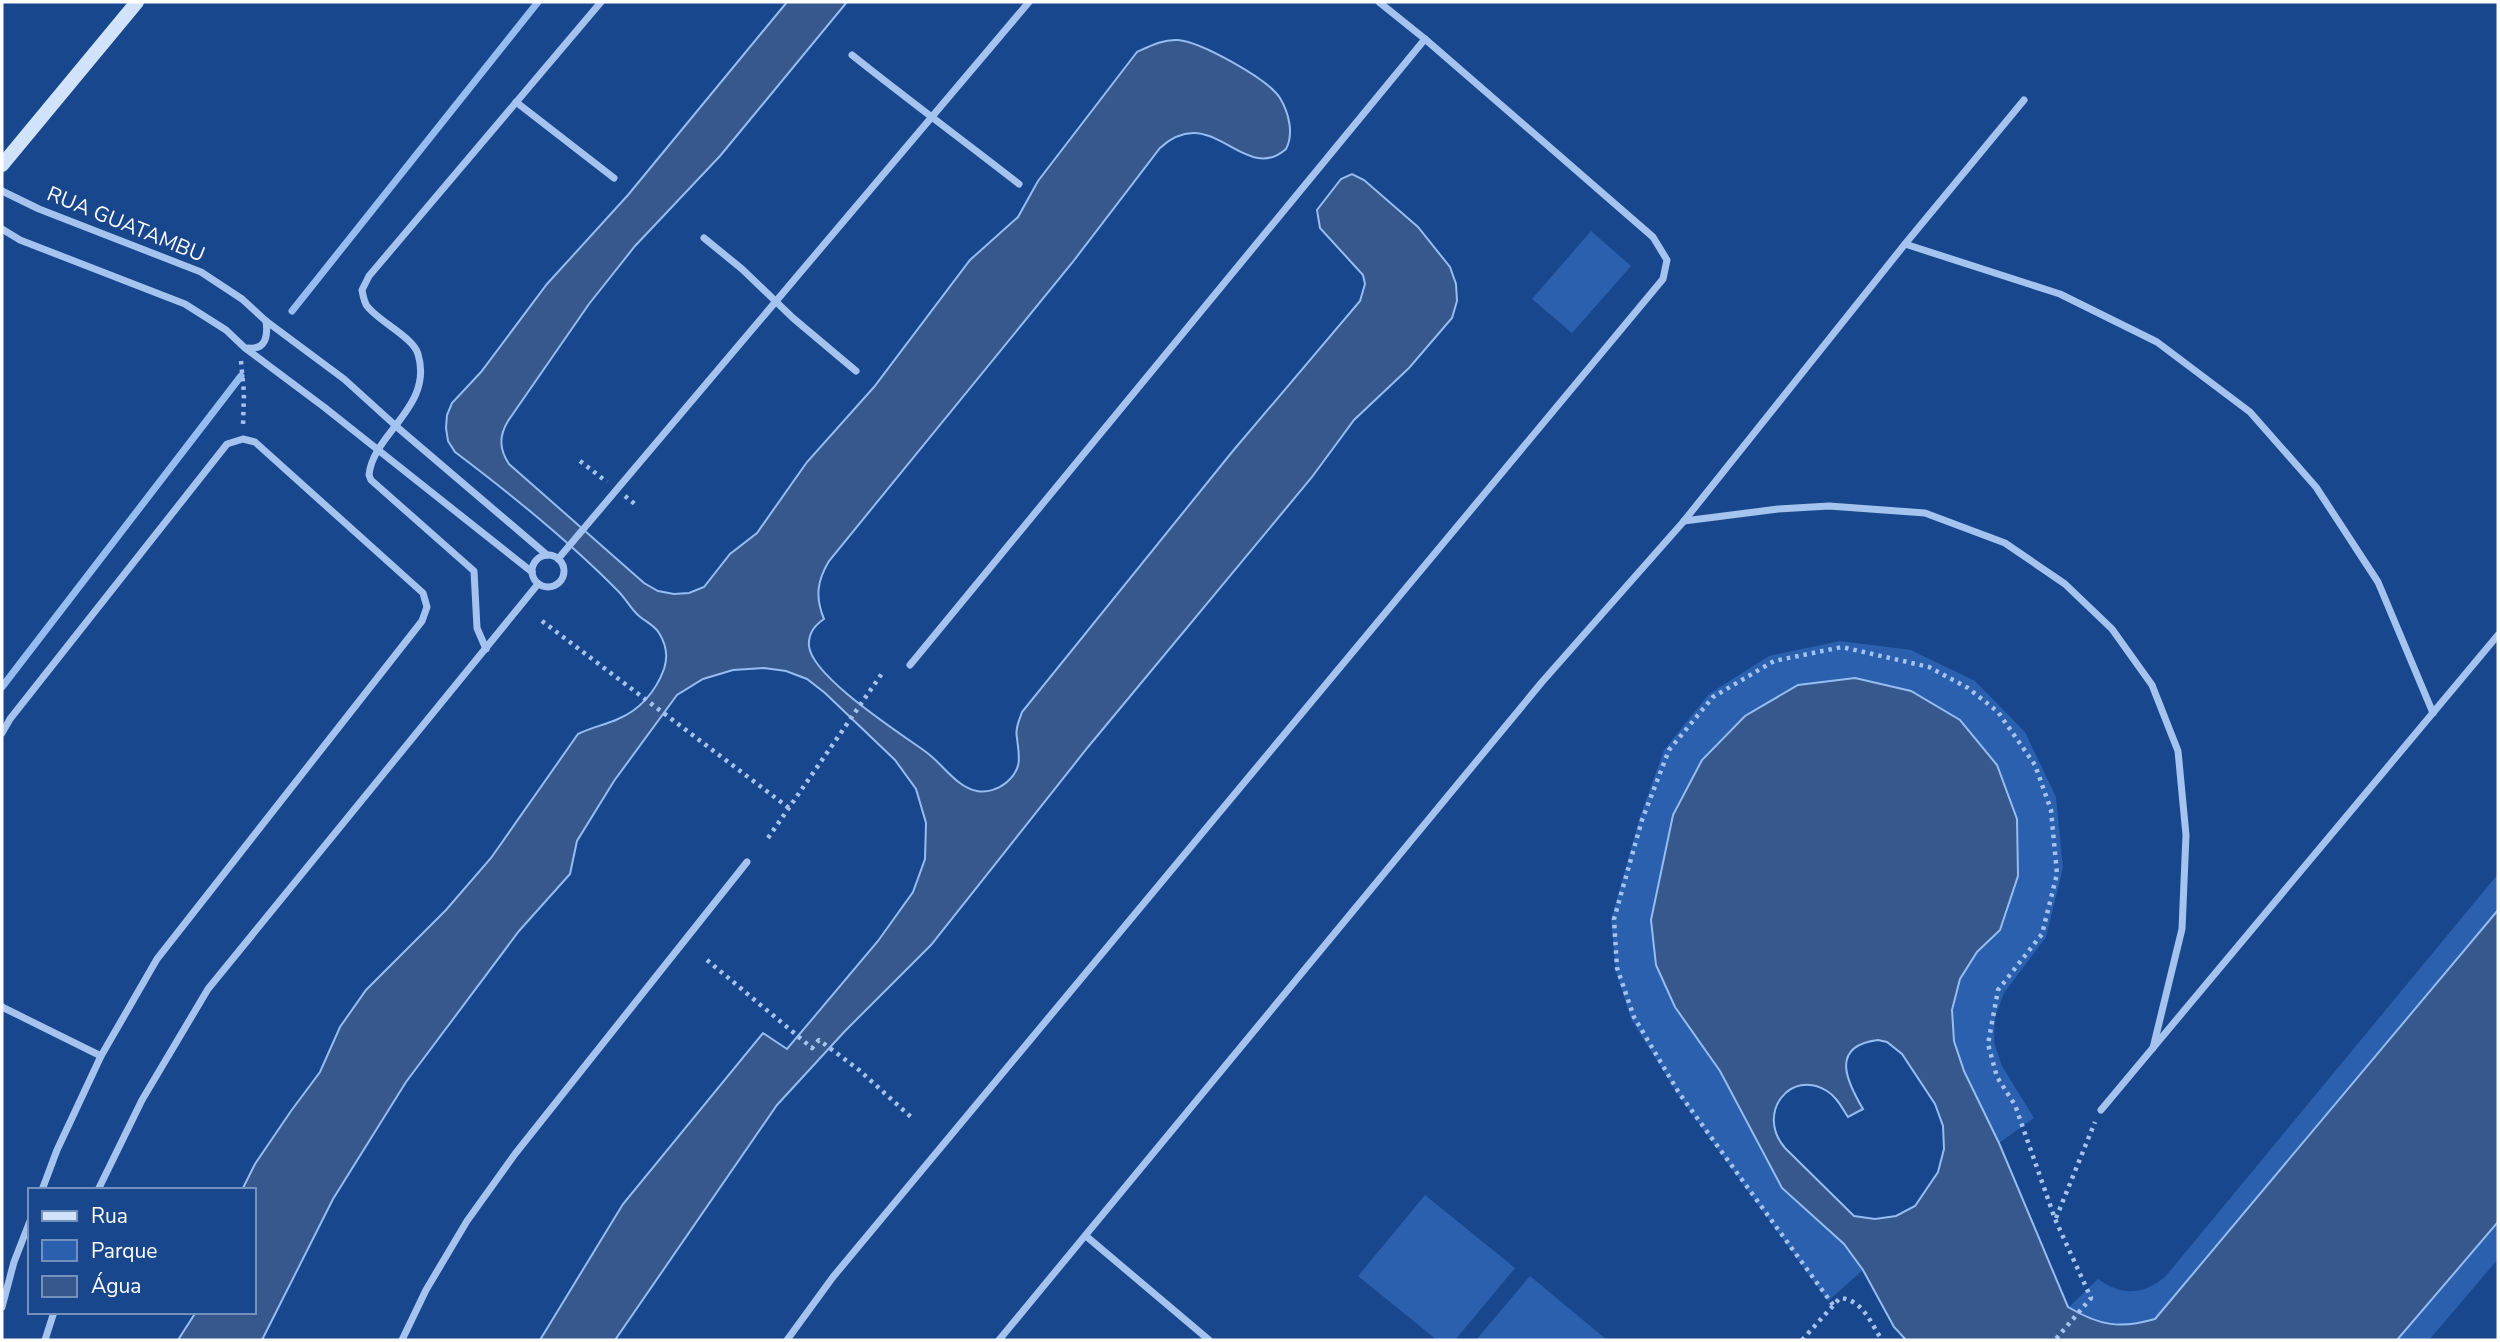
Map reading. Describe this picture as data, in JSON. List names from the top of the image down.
{
  "streets": {
    "street": ["RUA GUATAMBU"]
  },
  "legend": ["Rua", "Parque", "Água"]
}
